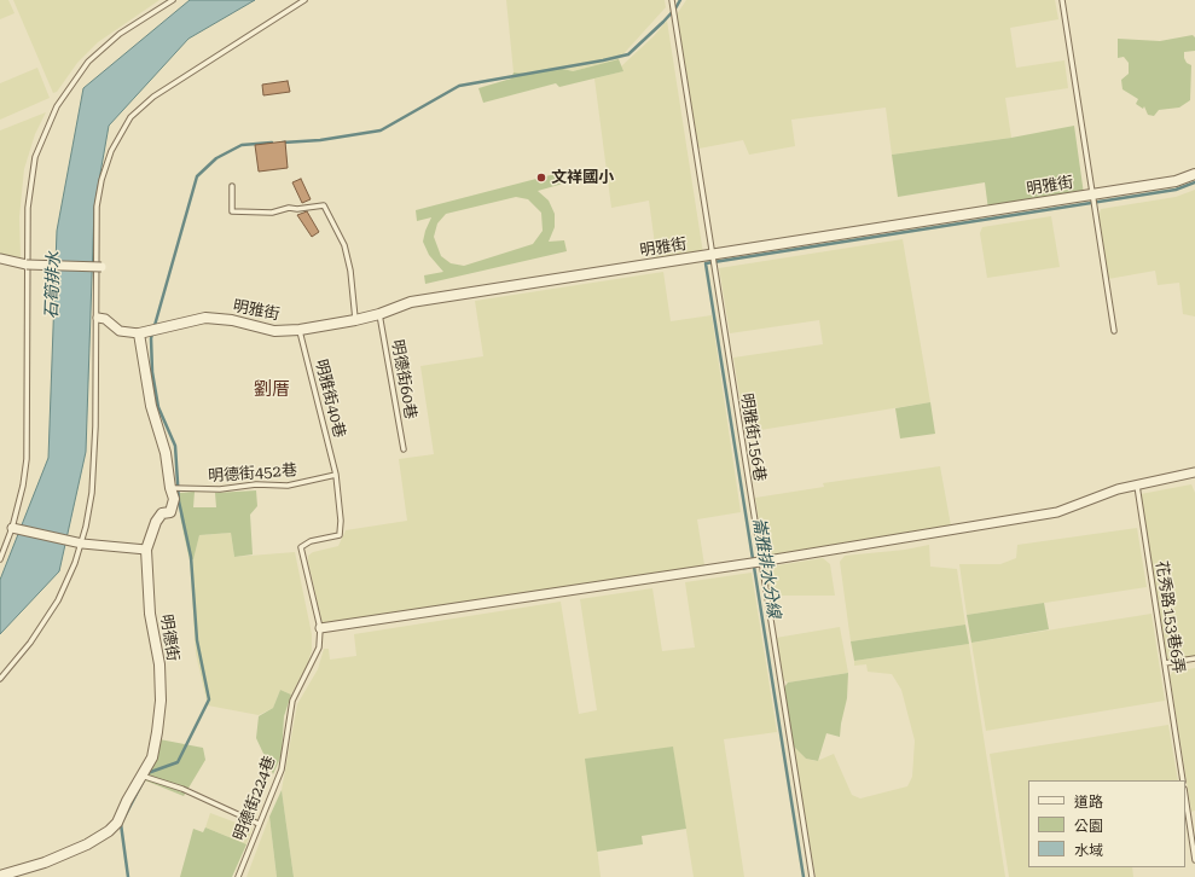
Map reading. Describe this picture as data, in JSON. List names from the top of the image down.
{
  "streets": {
    "street": ["明雅街", "明德街"],
    "lane": [
      "明德街60巷",
      "明雅街40巷",
      "明雅街156巷",
      "明德街452巷",
      "花秀路153巷6弄",
      "明德街224巷"
    ]
  },
  "crossings": [
    ["明雅街", "明德街60巷"],
    ["明雅街", "明雅街40巷"],
    ["明雅街", "明雅街156巷"],
    ["明雅街", "明德街"],
    ["明雅街40巷", "明德街452巷"],
    ["明雅街40巷", "明德街224巷"],
    ["明德街452巷", "明德街"],
    ["明德街452巷", "明德街224巷"]
  ],
  "districts": ["劉厝"],
  "water": ["石筍排水", "崙雅排水分線"],
  "places": ["文祥國小"],
  "legend": ["道路", "公園", "水域"]
}
